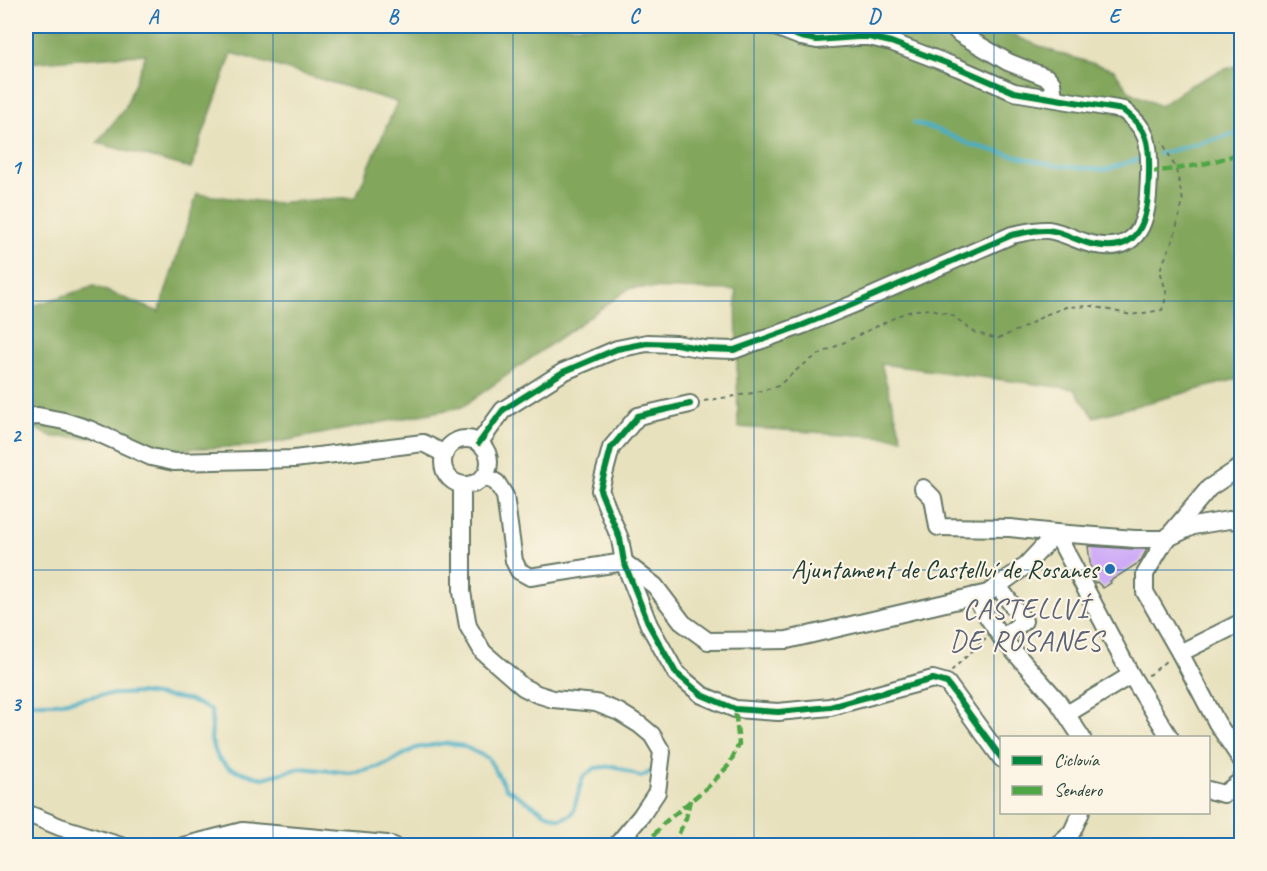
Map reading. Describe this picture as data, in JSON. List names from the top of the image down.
{
  "districts": ["CASTELLVÍ DE ROSANES"],
  "places": ["Ajuntament de Castellví de Rosanes"],
  "legend": ["Ciclovía", "Sendero"],
  "grid": {
    "columns": [
      "A",
      "B",
      "C",
      "D",
      "E"
    ],
    "rows": ["1", "2", "3"]
  }
}
